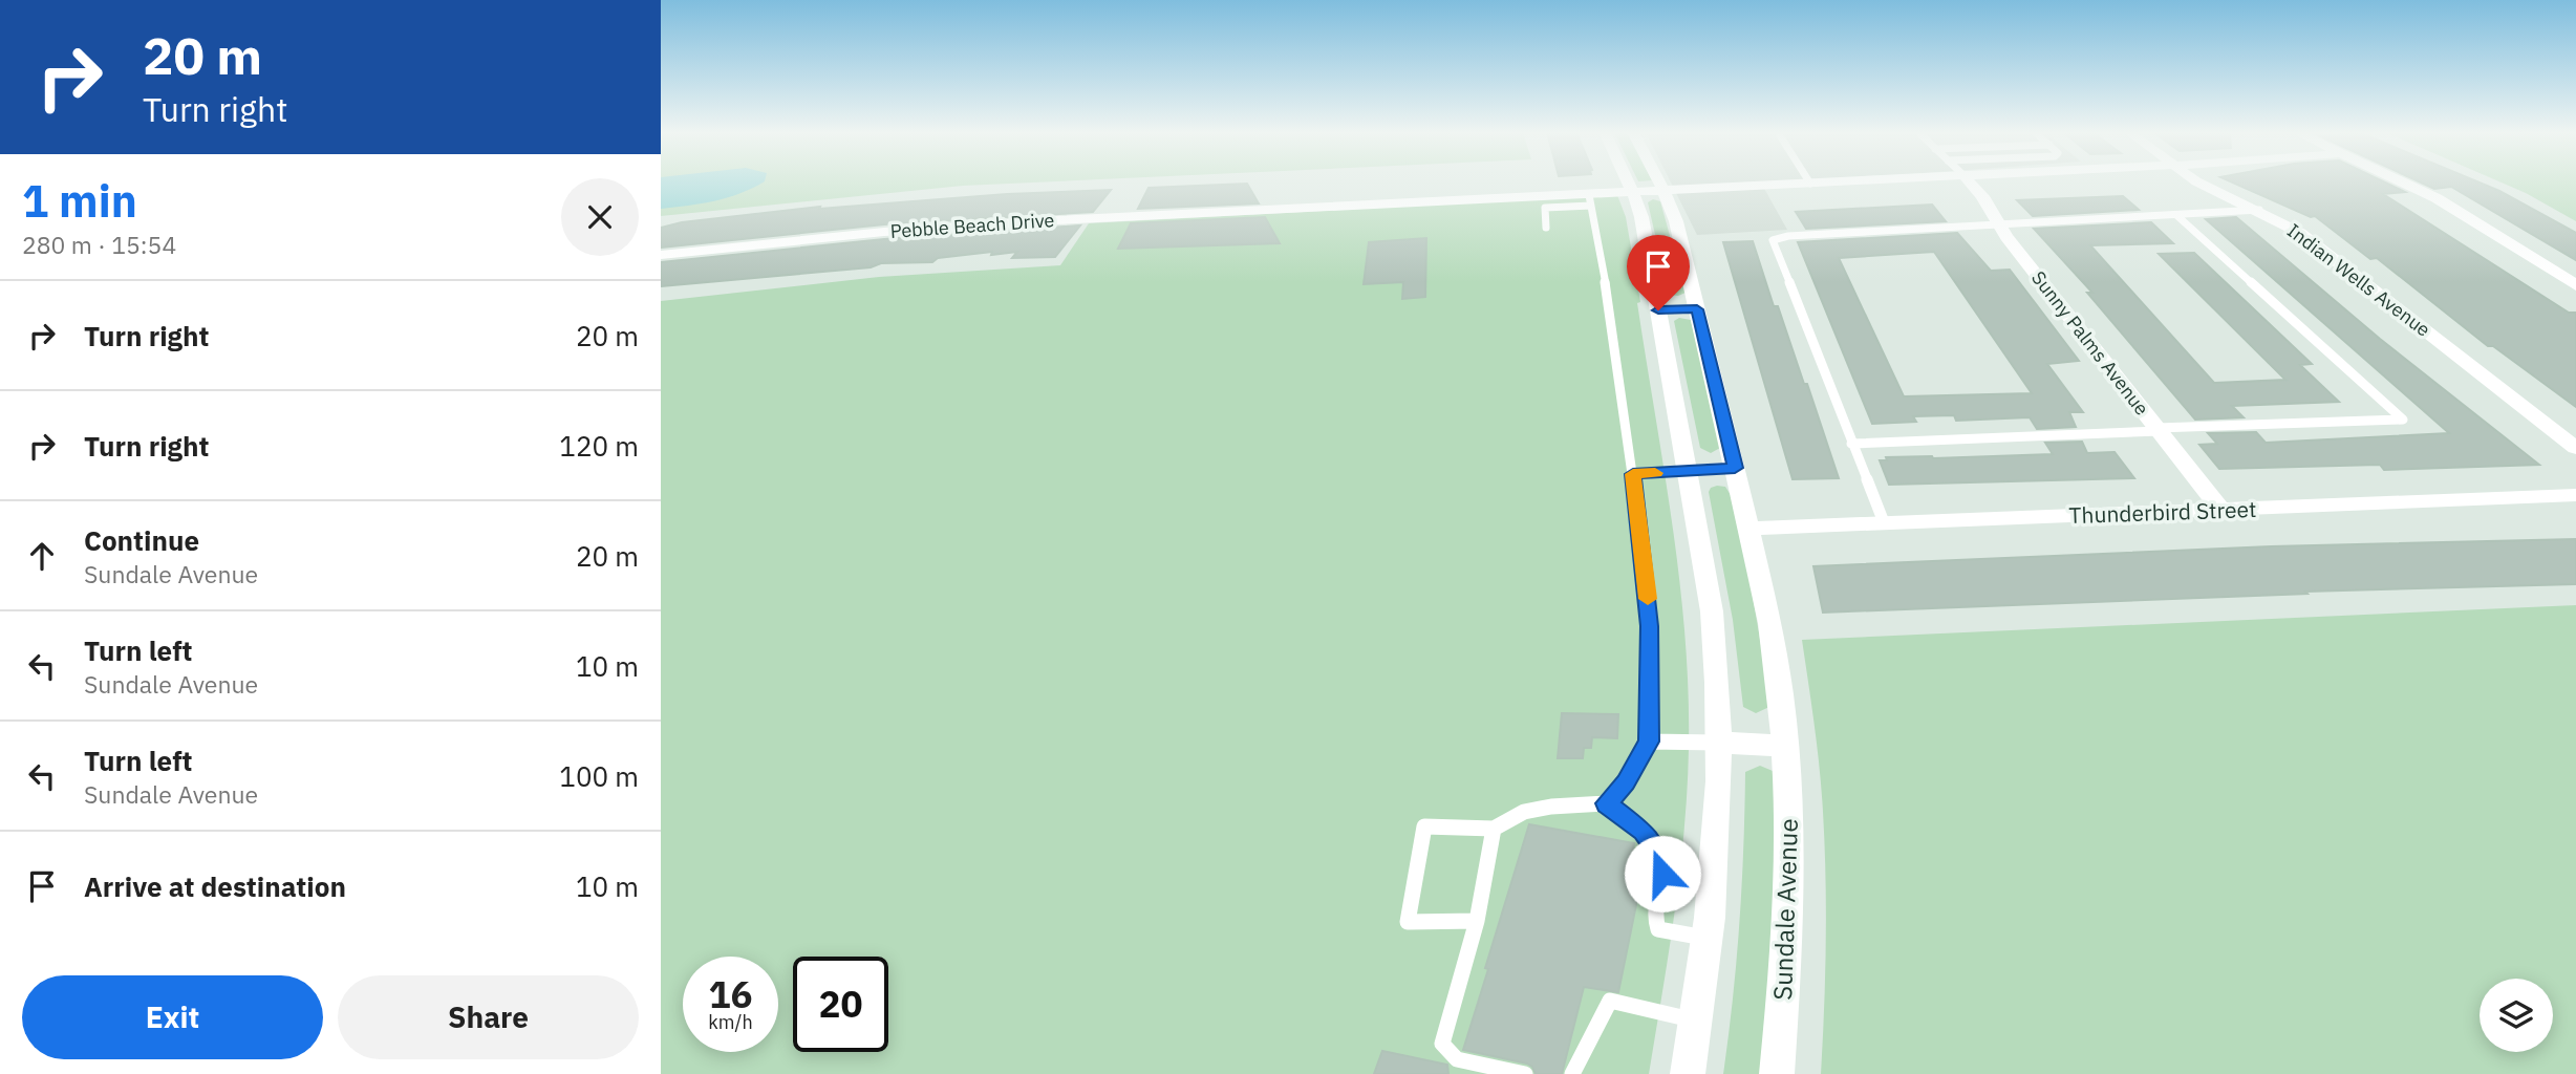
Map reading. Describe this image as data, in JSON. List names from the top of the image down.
{
  "streets": {
    "street": [
      "Pebble Beach Drive",
      "Indian Wells Avenue",
      "Sunny Palms Avenue",
      "Thunderbird Street",
      "Sundale Avenue"
    ]
  },
  "crossings": [
    ["Pebble Beach Drive", "Sundale Avenue"],
    ["Sunny Palms Avenue", "Thunderbird Street"],
    ["Thunderbird Street", "Sundale Avenue"]
  ],
  "page": {
    "turn": ["20 m", "Turn right"],
    "heading": ["1 min", "280 m · 15:54"],
    "list": [
      {
        "name": "Turn right",
        "value": "20 m"
      },
      {
        "name": "Turn right",
        "value": "120 m"
      },
      {
        "name": "Continue",
        "note": "Sundale Avenue",
        "value": "20 m"
      },
      {
        "name": "Turn left",
        "note": "Sundale Avenue",
        "value": "10 m"
      },
      {
        "name": "Turn left",
        "note": "Sundale Avenue",
        "value": "100 m"
      },
      {
        "name": "Arrive at destination",
        "value": "10 m"
      }
    ],
    "speed": "16 km/h",
    "limit": "20",
    "buttons": ["Exit", "Share"]
  }
}
